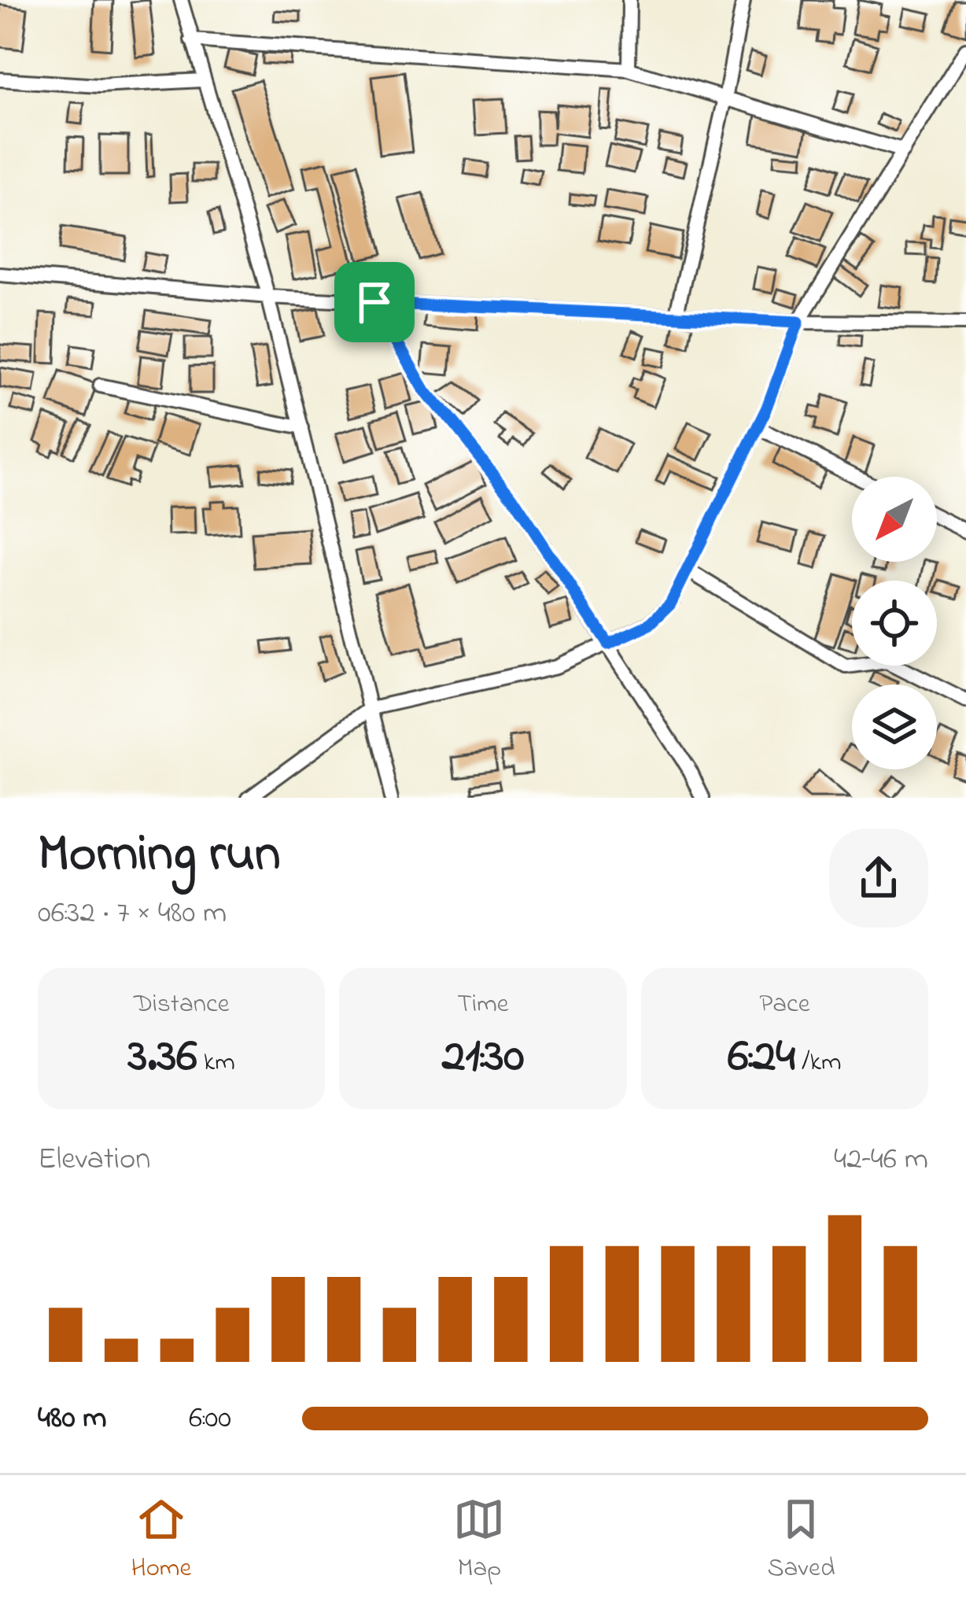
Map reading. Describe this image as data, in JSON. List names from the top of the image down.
{
  "north": "bottom left",
  "page": {
    "heading": ["Morning run", "06:32 · 7 × 480 m"],
    "stats": [
      ["Distance", "3.36 km"],
      ["Time", "21:30"],
      ["Pace", "6:24 /km"]
    ],
    "chart": ["Elevation", "42–46 m"],
    "list": [
      {
        "name": "480 m",
        "note": "6:00"
      }
    ],
    "tabs": ["Home", "Map", "Saved"]
  }
}
